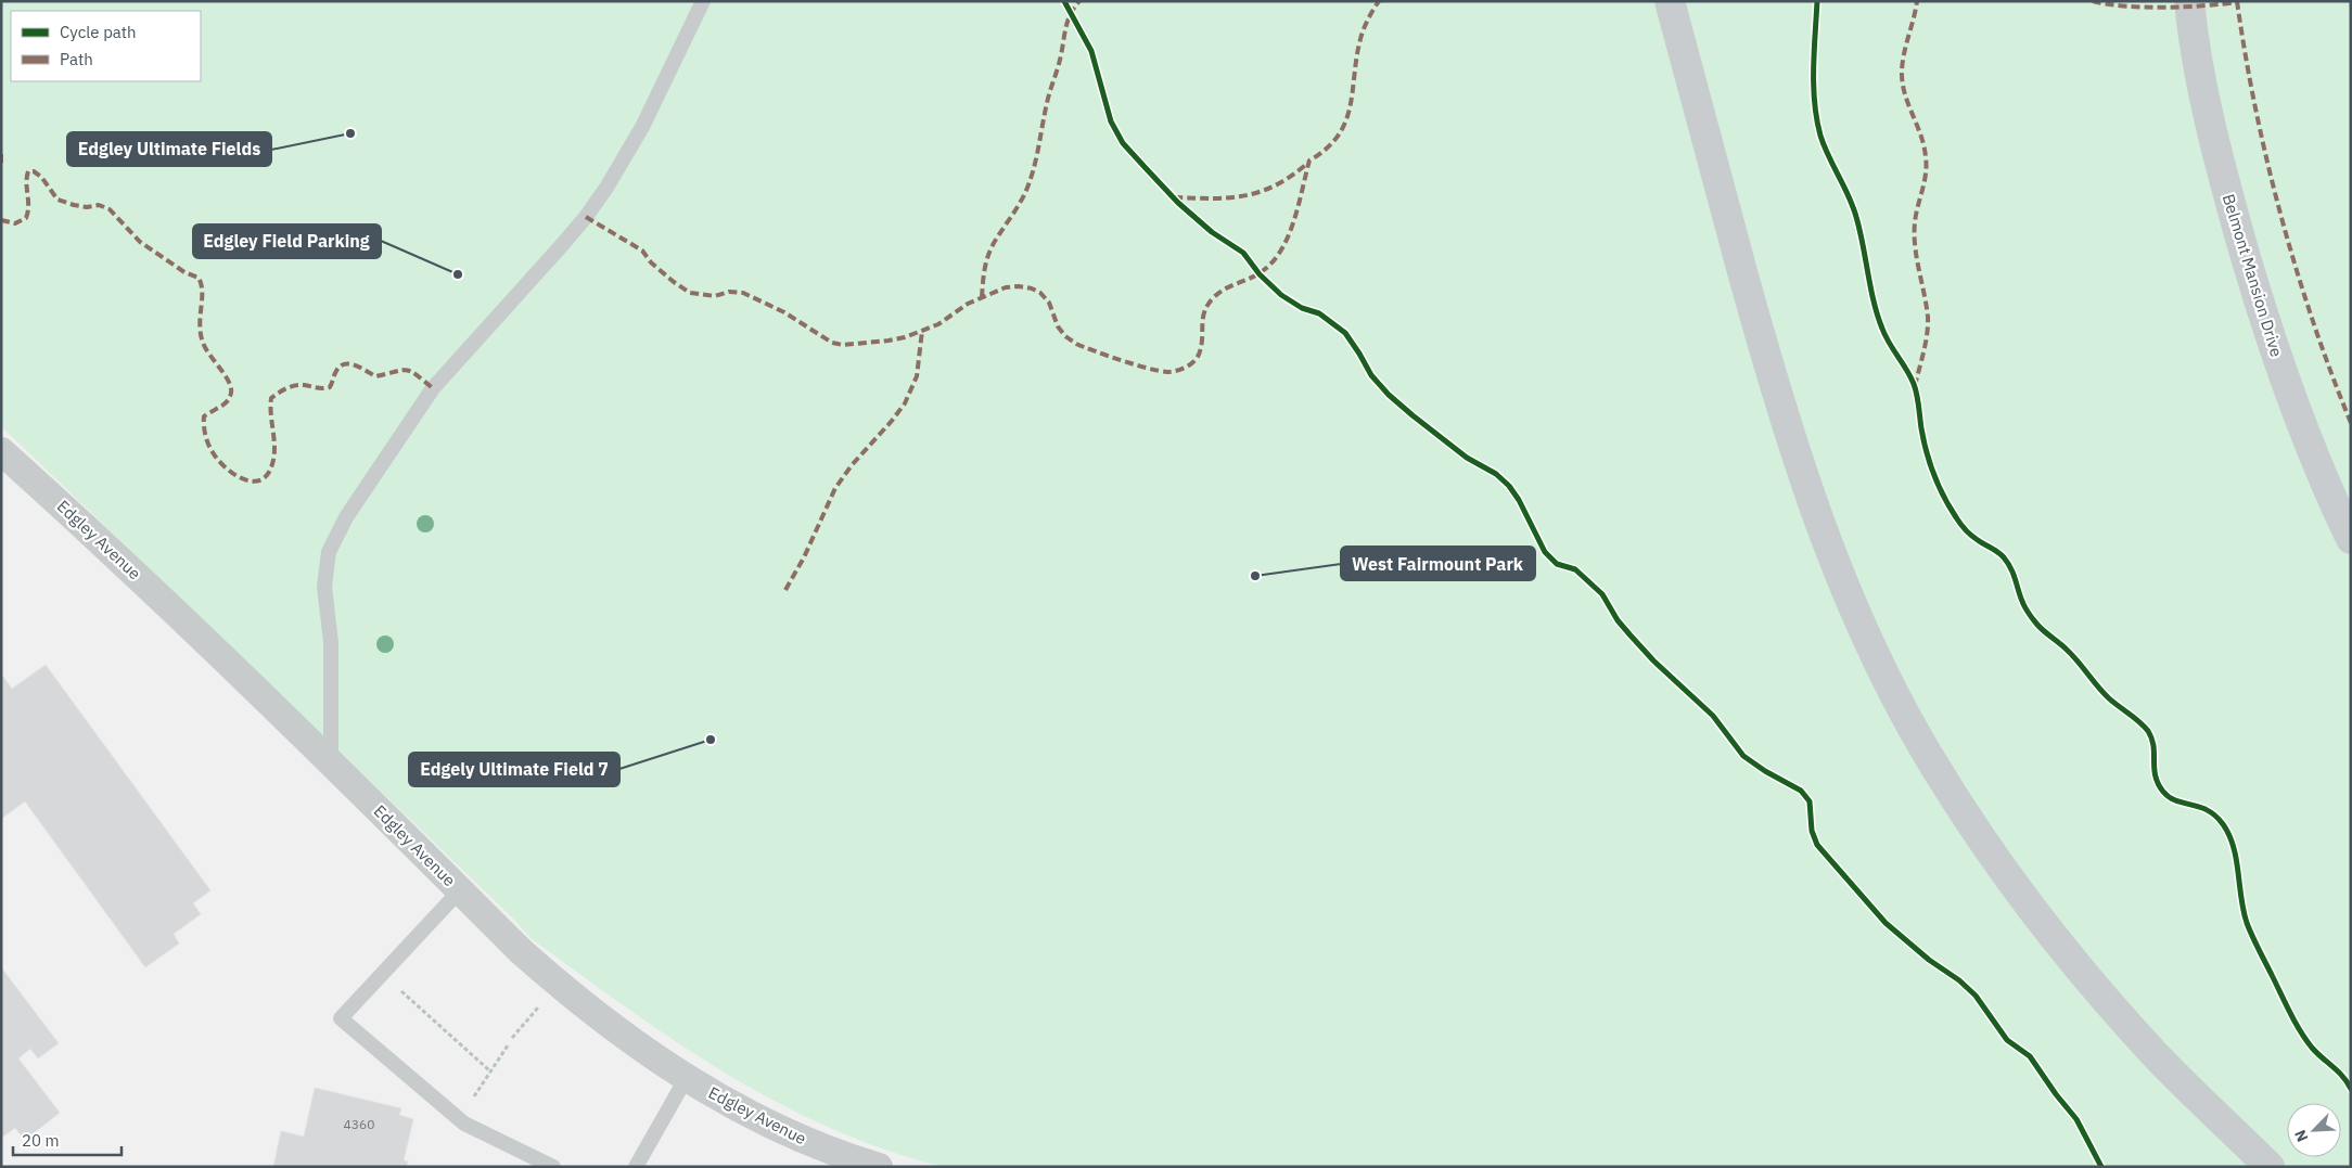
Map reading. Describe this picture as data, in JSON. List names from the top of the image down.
{
  "streets": {
    "street": ["Belmont Mansion Drive", "Edgley Avenue"]
  },
  "places": [
    "Edgley Ultimate Fields",
    "Edgley Field Parking",
    "West Fairmount Park",
    "Edgely Ultimate Field 7"
  ],
  "house_numbers": ["4360"],
  "legend": ["Cycle path", "Path"],
  "scale_bar": "20 m",
  "north": "bottom left"
}
